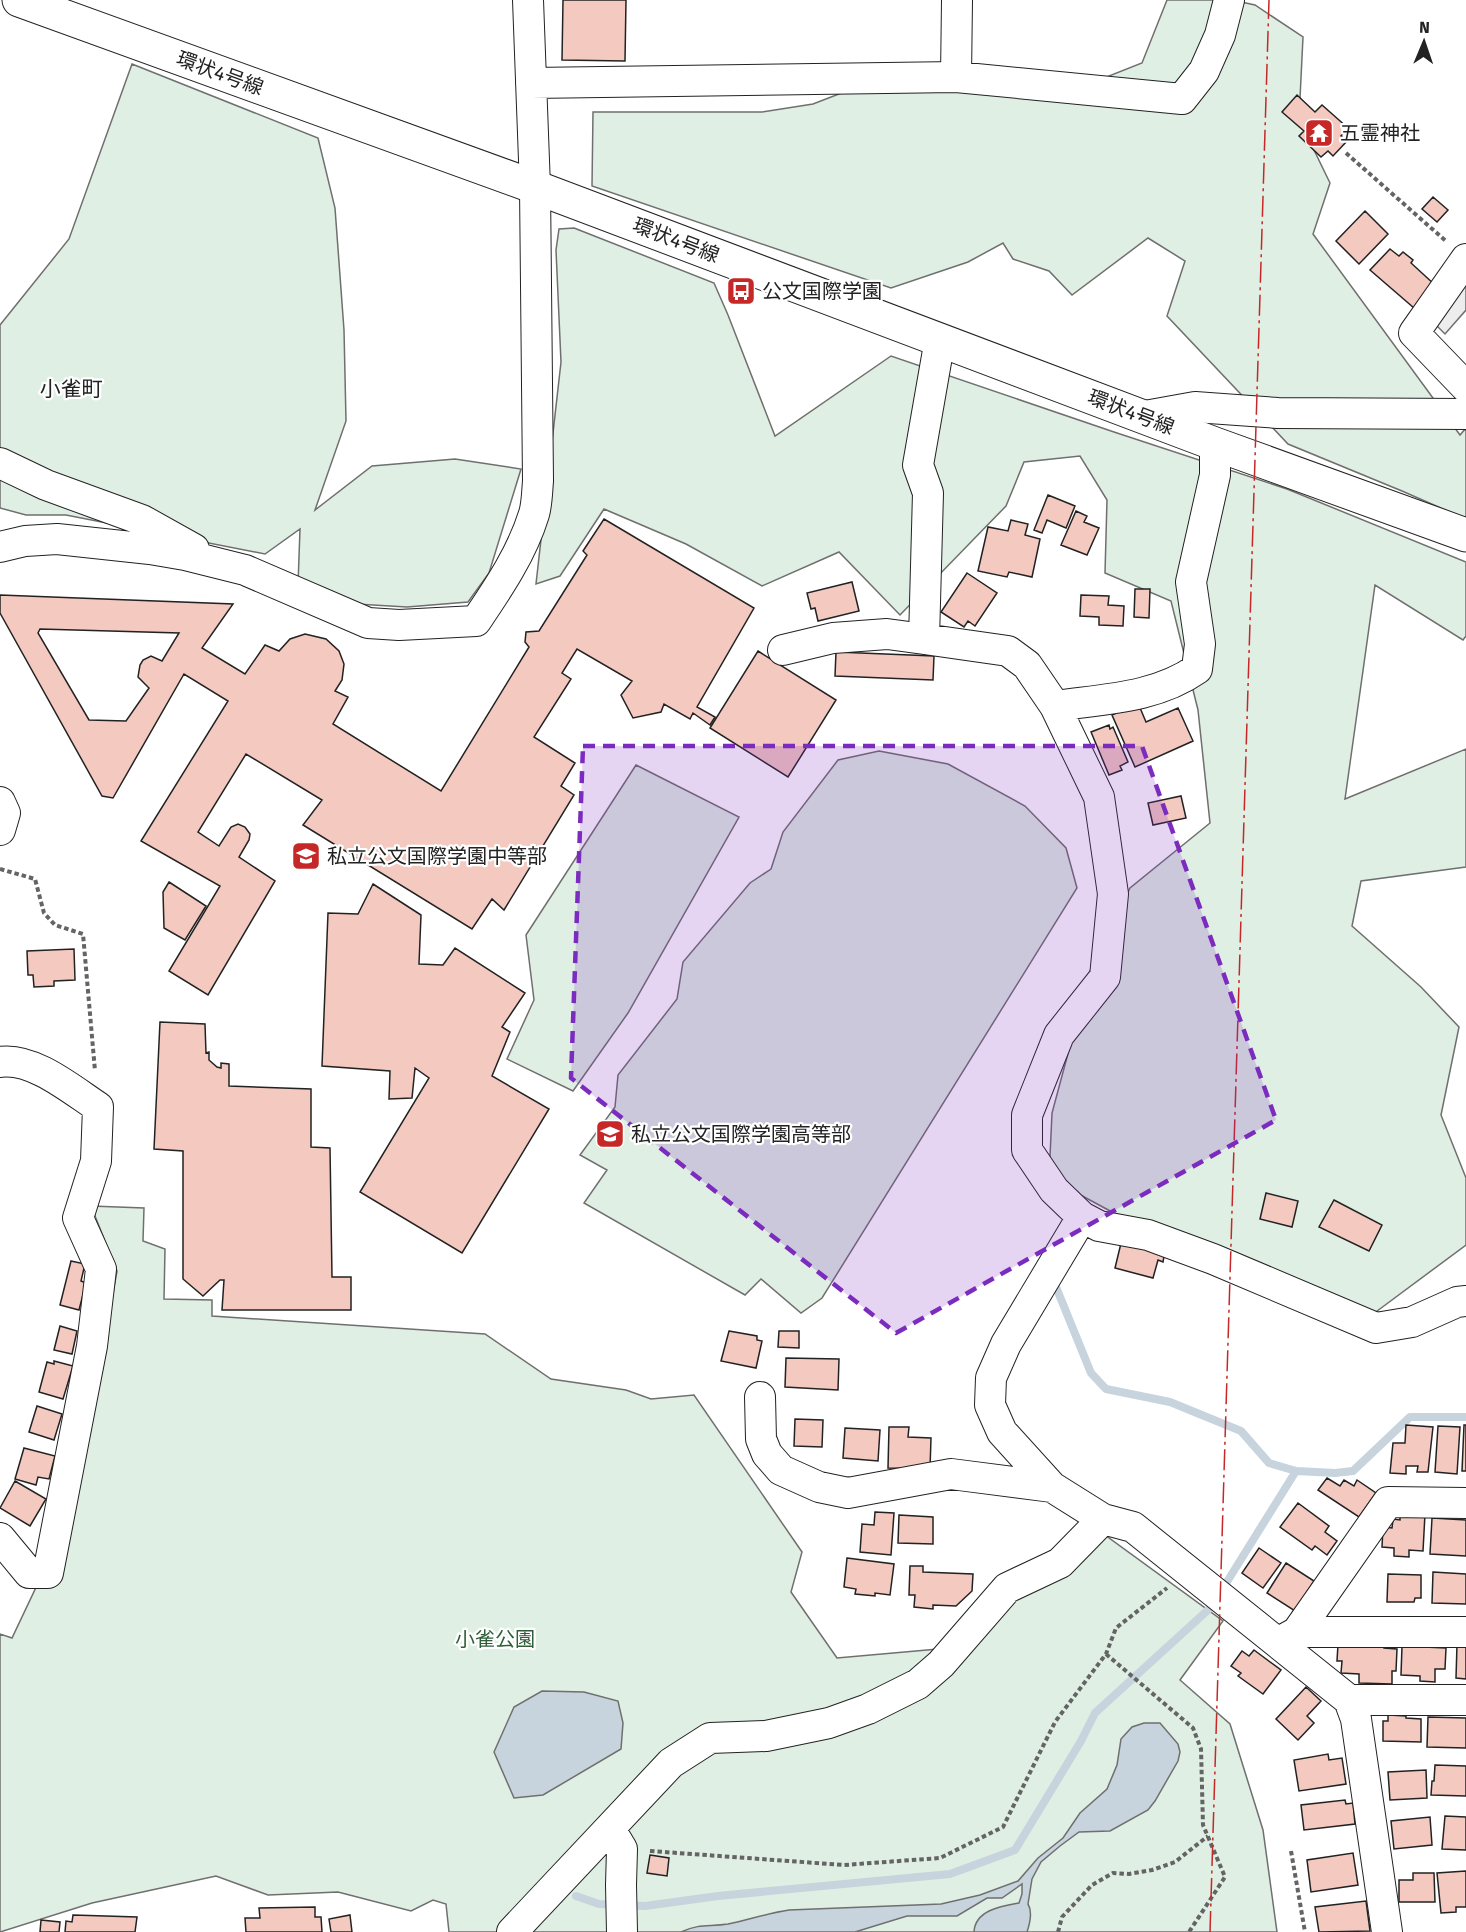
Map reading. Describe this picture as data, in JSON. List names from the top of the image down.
{
  "streets": {
    "main road": ["環状4号線"]
  },
  "districts": ["小雀町"],
  "parks": ["小雀公園"],
  "places": {
    "temple": ["五霊神社"],
    "bus stop": ["公文国際学園"],
    "school or university": ["私立公文国際学園中等部", "私立公文国際学園高等部"]
  },
  "north": "top"
}
